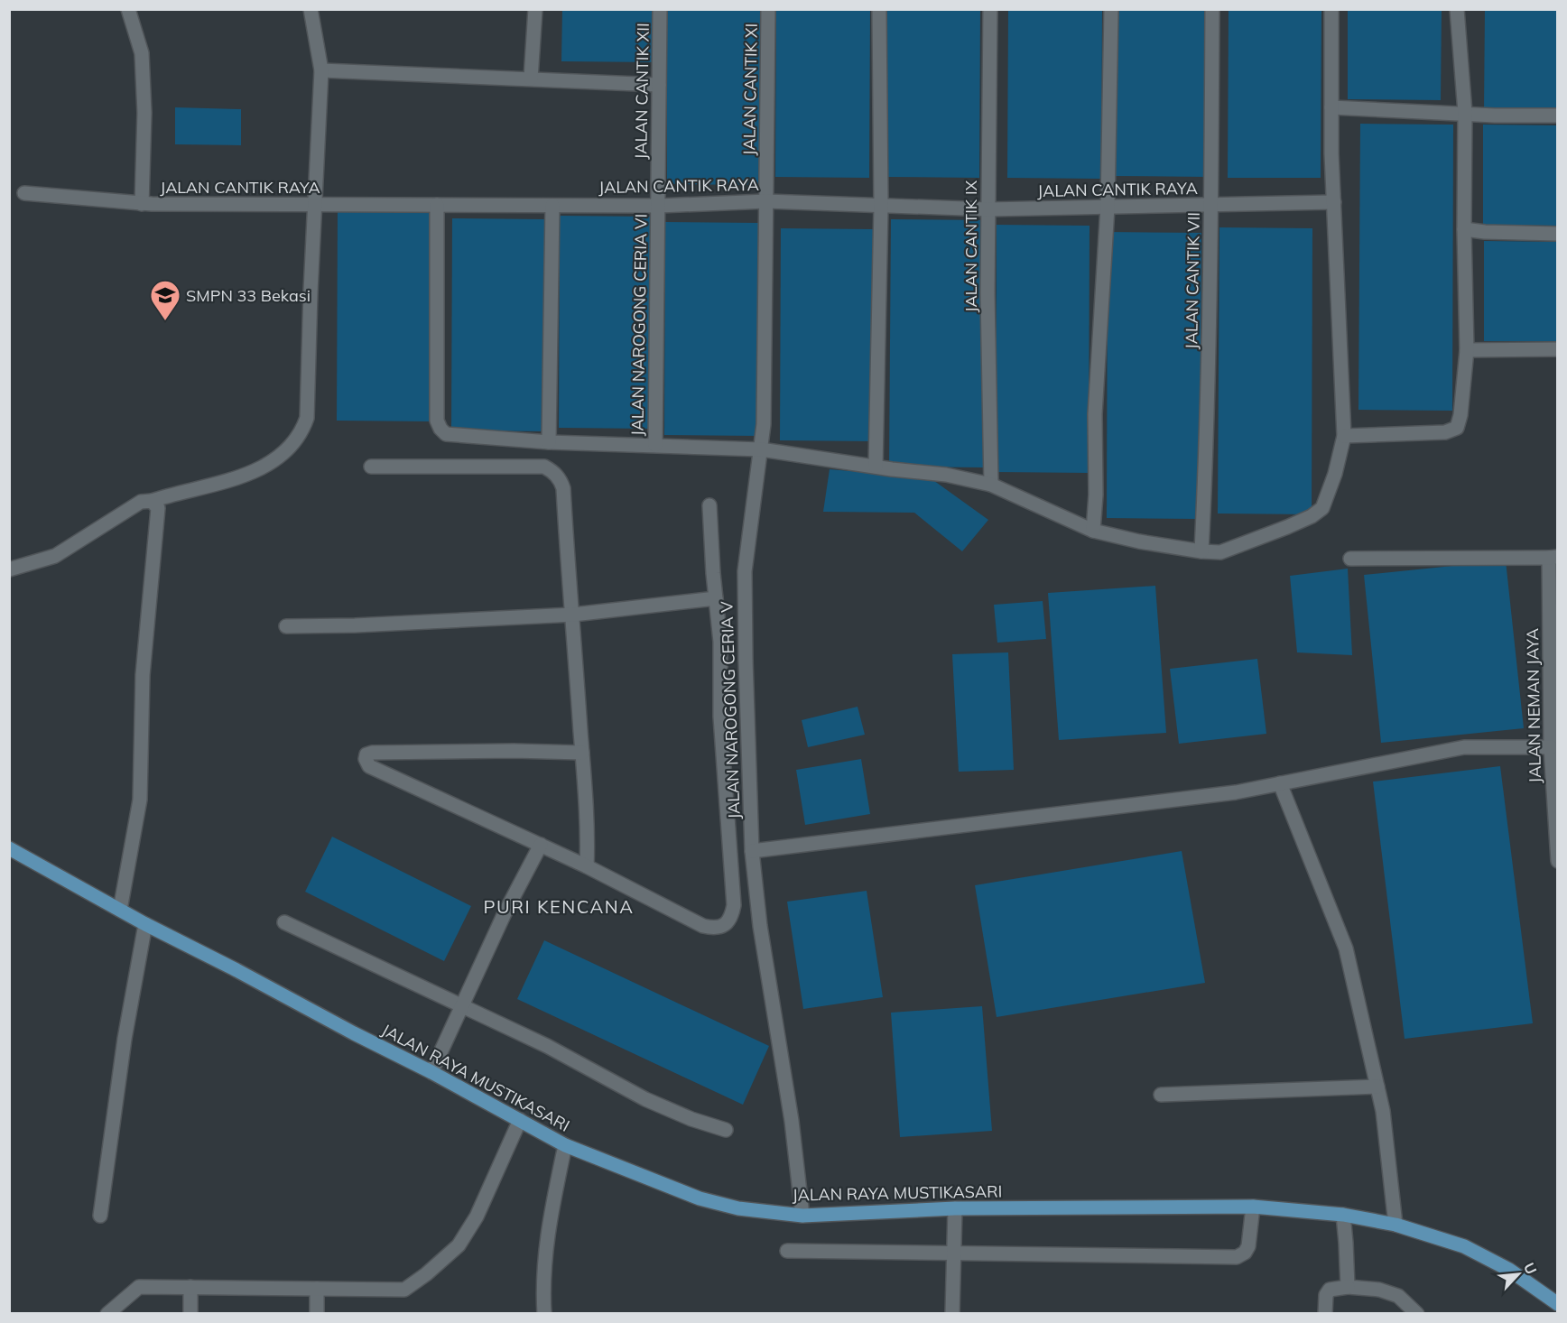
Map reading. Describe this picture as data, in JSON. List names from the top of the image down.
{
  "streets": {
    "main road": ["JALAN RAYA MUSTIKASARI"],
    "street": [
      "JALAN CANTIK XI",
      "JALAN CANTIK XII",
      "JALAN CANTIK RAYA",
      "JALAN CANTIK IX",
      "JALAN CANTIK VII",
      "JALAN NAROGONG CERIA VI",
      "JALAN NEMAN JAYA",
      "JALAN NAROGONG CERIA V"
    ]
  },
  "crossings": [
    ["JALAN CANTIK XI", "JALAN CANTIK RAYA"],
    ["JALAN CANTIK XI", "JALAN NAROGONG CERIA V"],
    ["JALAN CANTIK XII", "JALAN CANTIK RAYA"],
    ["JALAN CANTIK XII", "JALAN NAROGONG CERIA VI"],
    ["JALAN CANTIK RAYA", "JALAN CANTIK IX"],
    ["JALAN CANTIK RAYA", "JALAN CANTIK VII"],
    ["JALAN CANTIK RAYA", "JALAN NAROGONG CERIA VI"],
    ["JALAN CANTIK RAYA", "JALAN NAROGONG CERIA V"],
    ["JALAN NAROGONG CERIA V", "JALAN RAYA MUSTIKASARI"]
  ],
  "districts": ["PURI KENCANA"],
  "places": {
    "school or university": ["SMPN 33 Bekasi"]
  },
  "north": "top right"
}
